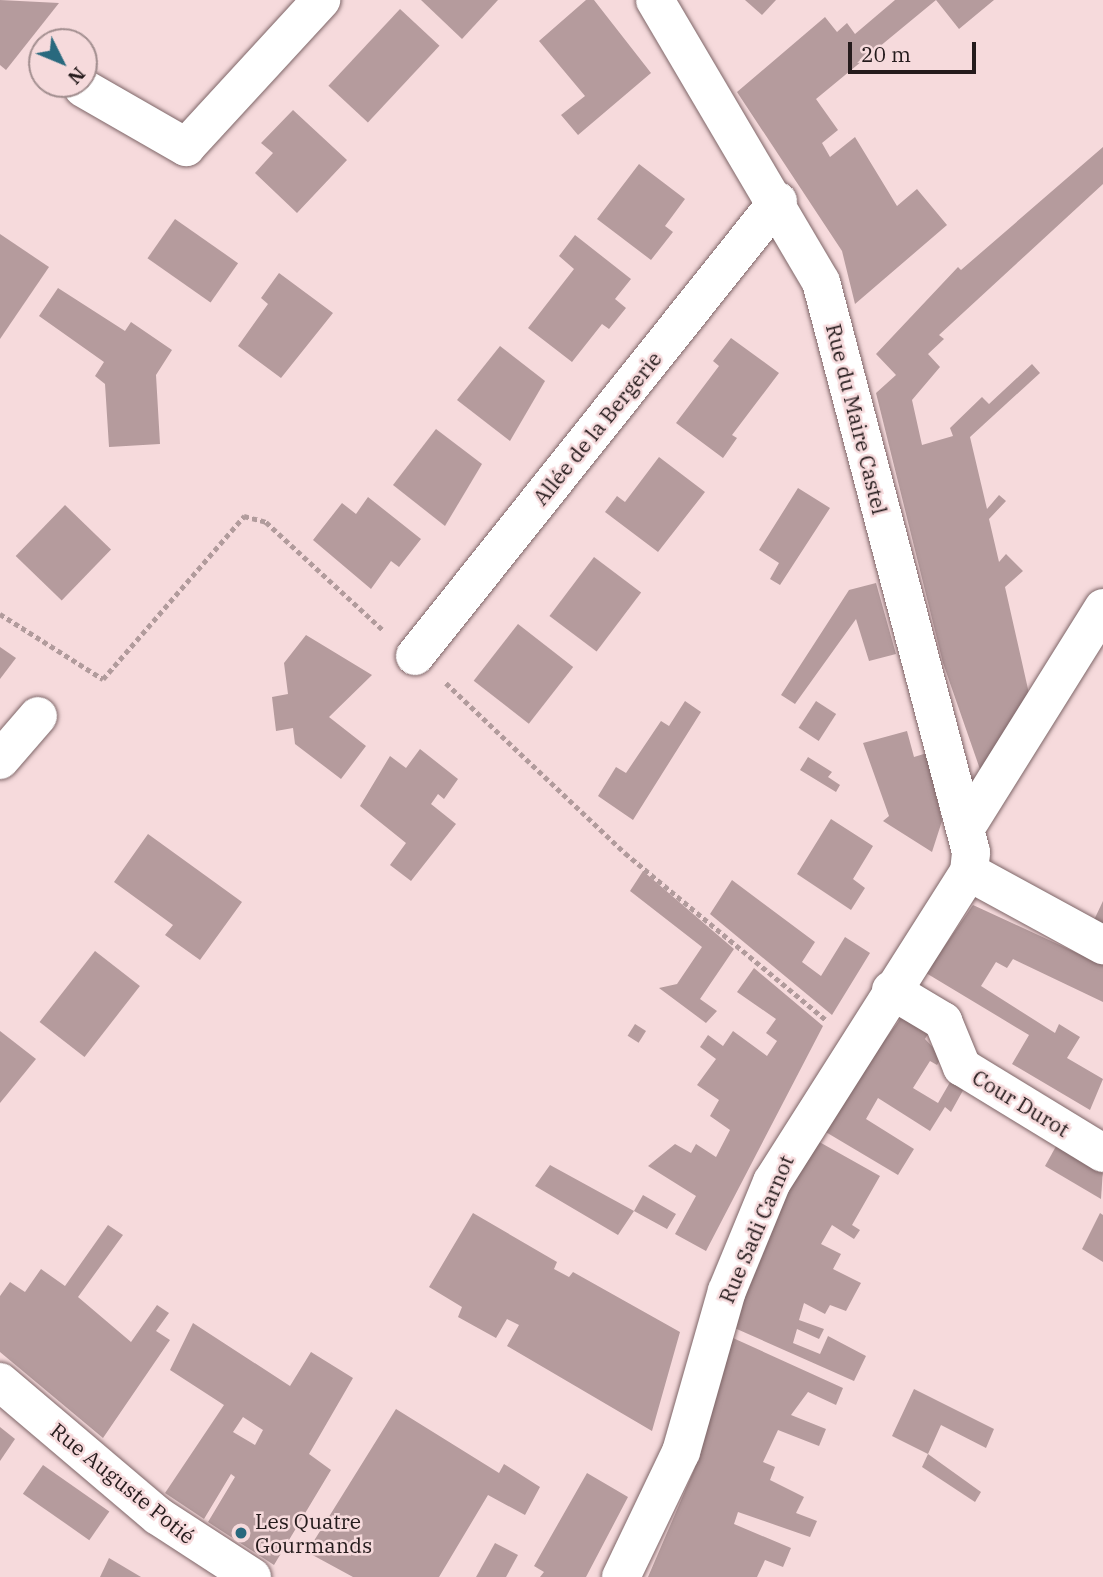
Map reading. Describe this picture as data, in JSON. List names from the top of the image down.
{
  "streets": {
    "street": [
      "Rue du Maire Castel",
      "Allée de la Bergerie",
      "Cour Durot",
      "Rue Sadi Carnot",
      "Rue Auguste Potié"
    ]
  },
  "crossings": [
    ["Rue du Maire Castel", "Allée de la Bergerie"],
    ["Rue du Maire Castel", "Rue Sadi Carnot"],
    ["Cour Durot", "Rue Sadi Carnot"]
  ],
  "places": ["Les Quatre Gourmands"],
  "scale_bar": "20 m",
  "north": "bottom right"
}
